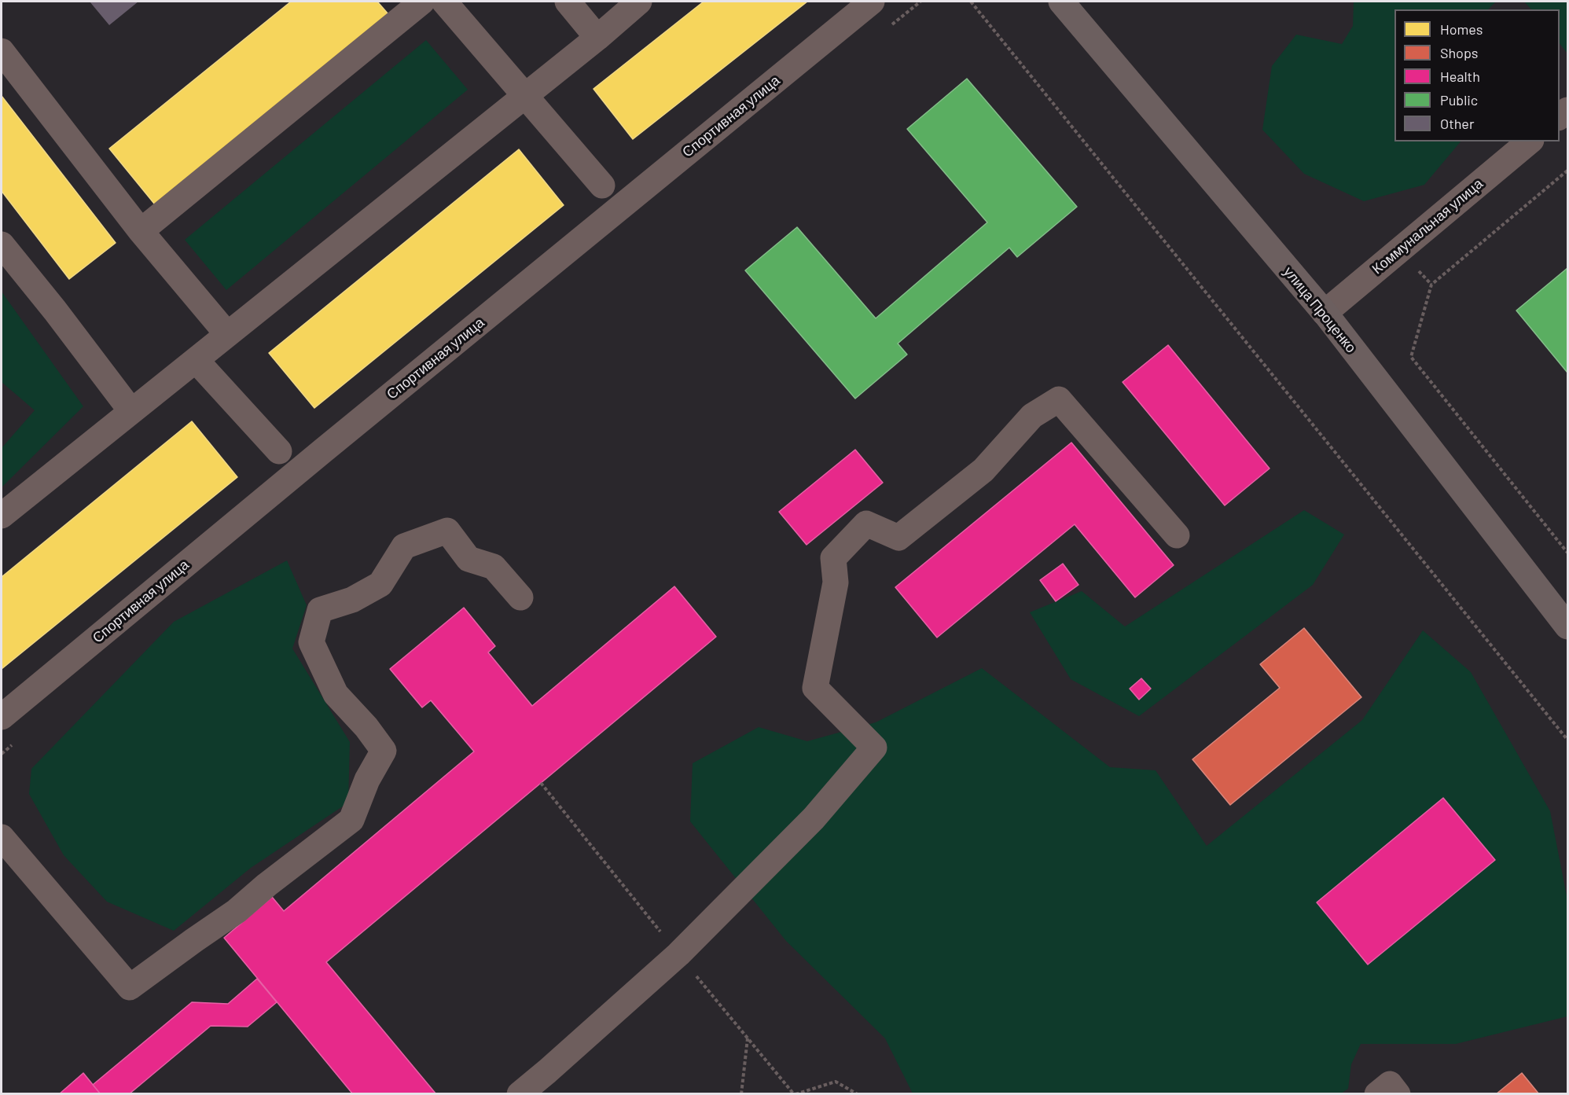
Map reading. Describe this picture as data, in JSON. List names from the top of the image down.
{
  "streets": {
    "main road": ["улица Проценко"],
    "street": ["Спортивная улица", "Коммунальная улица"]
  },
  "crossings": [
    ["Коммунальная улица", "улица Проценко"]
  ],
  "legend": [
    "Homes",
    "Shops",
    "Health",
    "Public",
    "Other"
  ]
}
